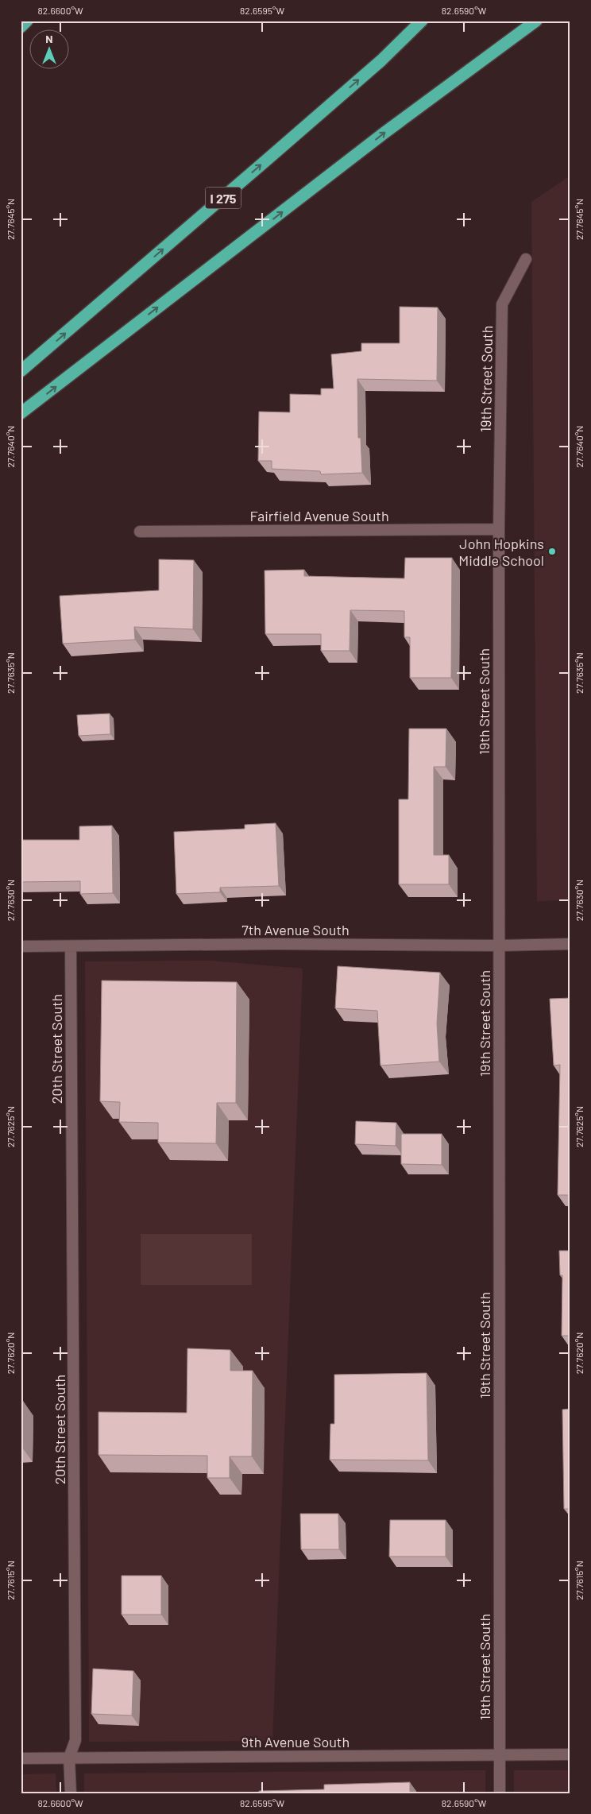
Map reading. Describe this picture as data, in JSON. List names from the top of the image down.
{
  "streets": {
    "highway": ["I 275"],
    "street": [
      "19th Street South",
      "Fairfield Avenue South",
      "7th Avenue South",
      "20th Street South",
      "9th Avenue South"
    ]
  },
  "crossings": [
    ["19th Street South", "Fairfield Avenue South"],
    ["19th Street South", "7th Avenue South"],
    ["19th Street South", "9th Avenue South"],
    ["7th Avenue South", "20th Street South"],
    ["20th Street South", "9th Avenue South"]
  ],
  "places": ["John Hopkins Middle School"],
  "north": "top",
  "coordinates": [
    "82.6600°W",
    "82.6595°W",
    "82.6590°W",
    "27.7645°N",
    "27.7640°N",
    "27.7635°N",
    "27.7630°N",
    "27.7625°N",
    "27.7620°N",
    "27.7615°N"
  ]
}
